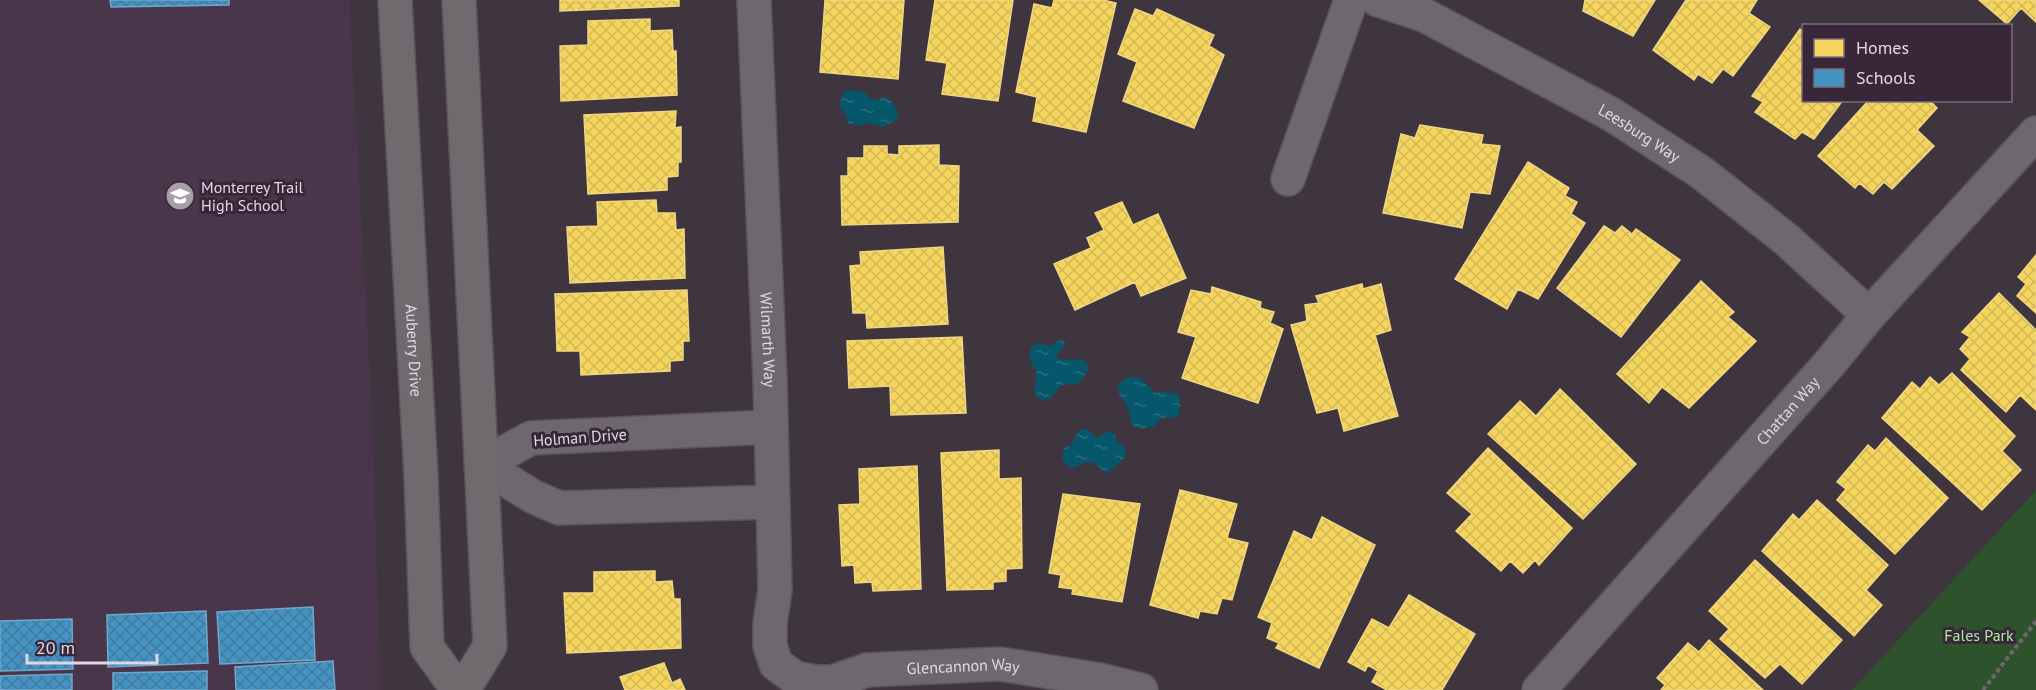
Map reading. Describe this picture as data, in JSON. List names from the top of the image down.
{
  "streets": {
    "street": [
      "Leesburg Way",
      "Wilmarth Way",
      "Auberry Drive",
      "Chattan Way",
      "Holman Drive",
      "Glencannon Way"
    ]
  },
  "crossings": [
    ["Leesburg Way", "Chattan Way"],
    ["Wilmarth Way", "Holman Drive"],
    ["Wilmarth Way", "Glencannon Way"]
  ],
  "parks": ["Fales Park"],
  "places": {
    "school or university": ["Monterrey Trail High School"]
  },
  "legend": ["Homes", "Schools"],
  "scale_bar": "20 m"
}
